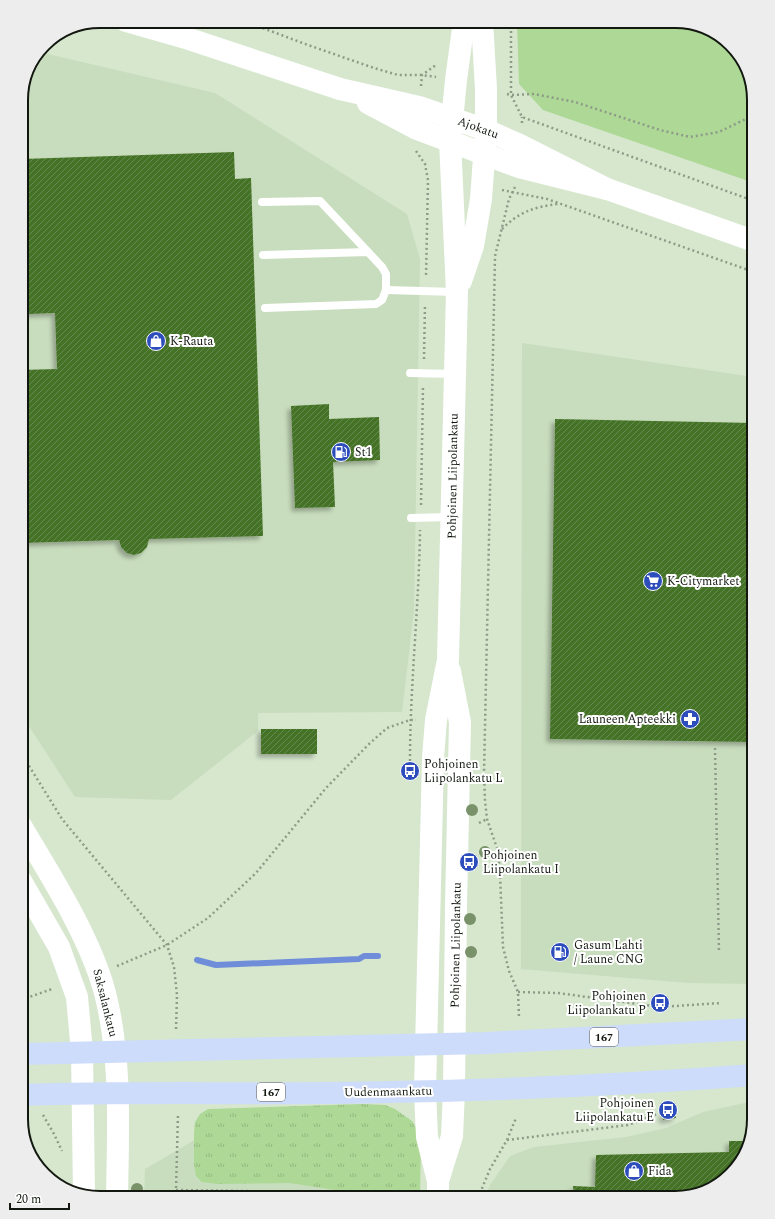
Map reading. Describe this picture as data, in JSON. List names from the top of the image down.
{
  "streets": {
    "main road": ["167", "Uudenmaankatu"],
    "street": ["Ajokatu", "Pohjoinen Liipolankatu", "Saksalankatu"]
  },
  "crossings": [
    ["Ajokatu", "Pohjoinen Liipolankatu"],
    ["Pohjoinen Liipolankatu", "167"],
    ["Pohjoinen Liipolankatu", "Uudenmaankatu"],
    ["Saksalankatu", "167"],
    ["Saksalankatu", "Uudenmaankatu"]
  ],
  "places": {
    "shop": ["K-Rauta", "Fida"],
    "fuel station": ["St1", "Gasum Lahti / Laune CNG"],
    "supermarket": ["K-Citymarket"],
    "pharmacy": ["Launeen Apteekki"],
    "bus stop": [
      "Pohjoinen Liipolankatu L",
      "Pohjoinen Liipolankatu I",
      "Pohjoinen Liipolankatu P",
      "Pohjoinen Liipolankatu E"
    ]
  },
  "scale_bar": "20 m"
}
